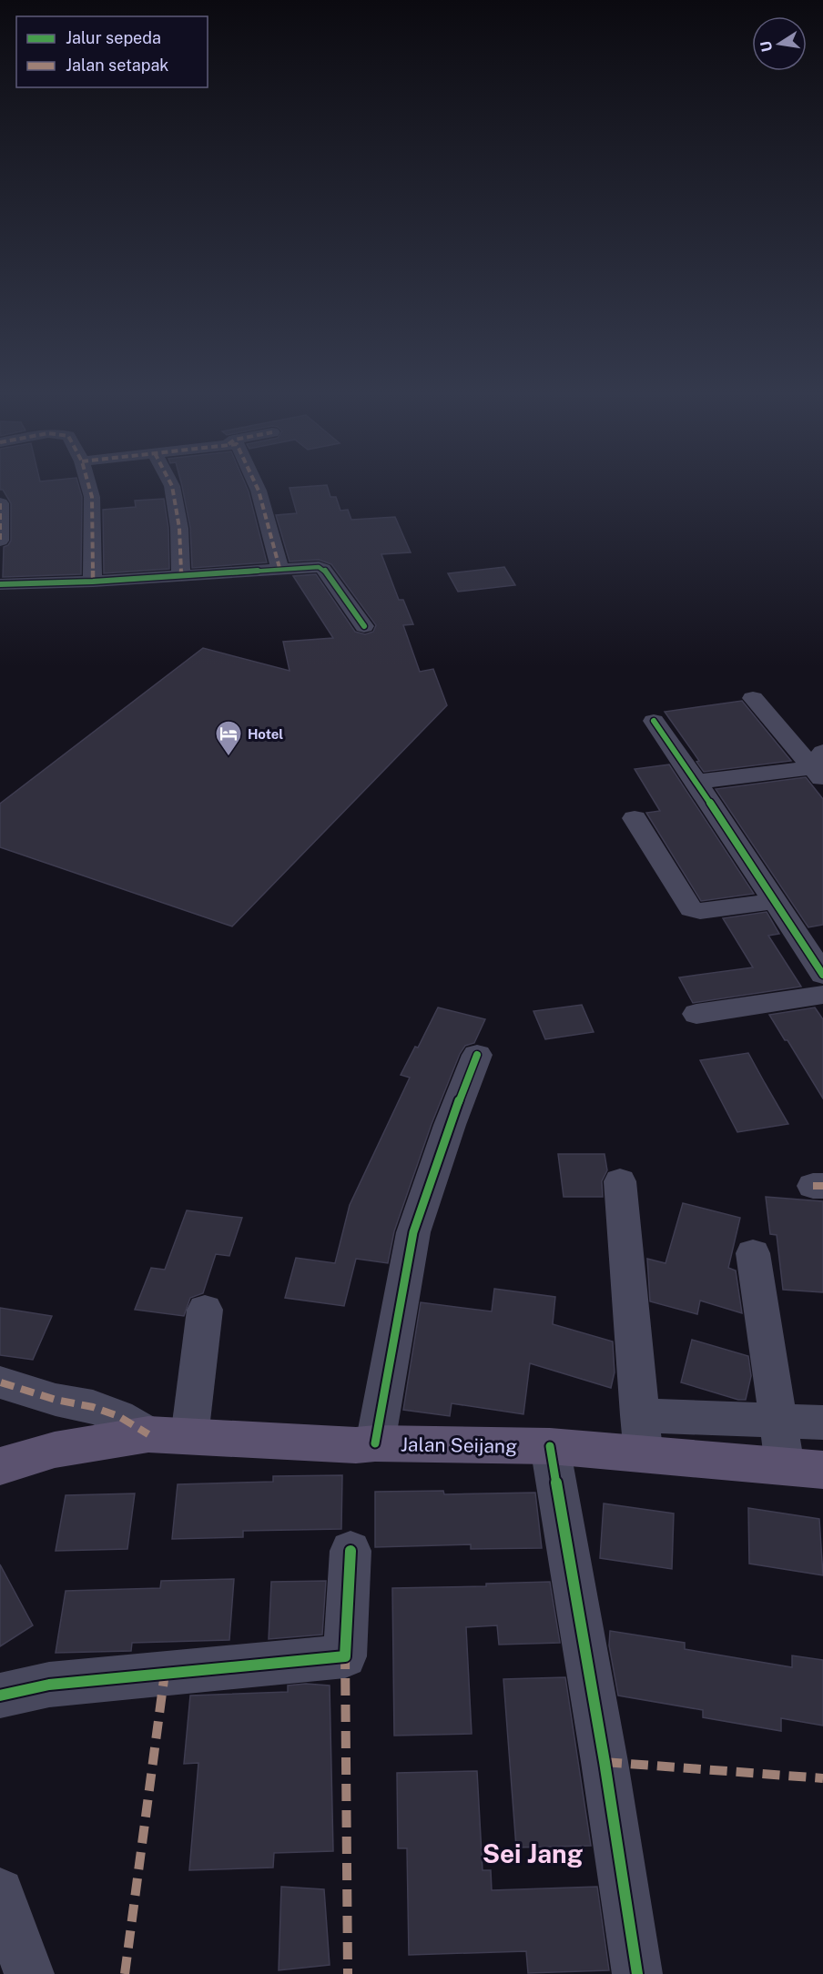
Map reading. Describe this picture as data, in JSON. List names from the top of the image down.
{
  "streets": {
    "main road": ["Jalan Seijang"]
  },
  "districts": ["Sei Jang"],
  "places": {
    "hotel": ["Hotel"]
  },
  "legend": ["Jalur sepeda", "Jalan setapak"],
  "north": "left"
}
